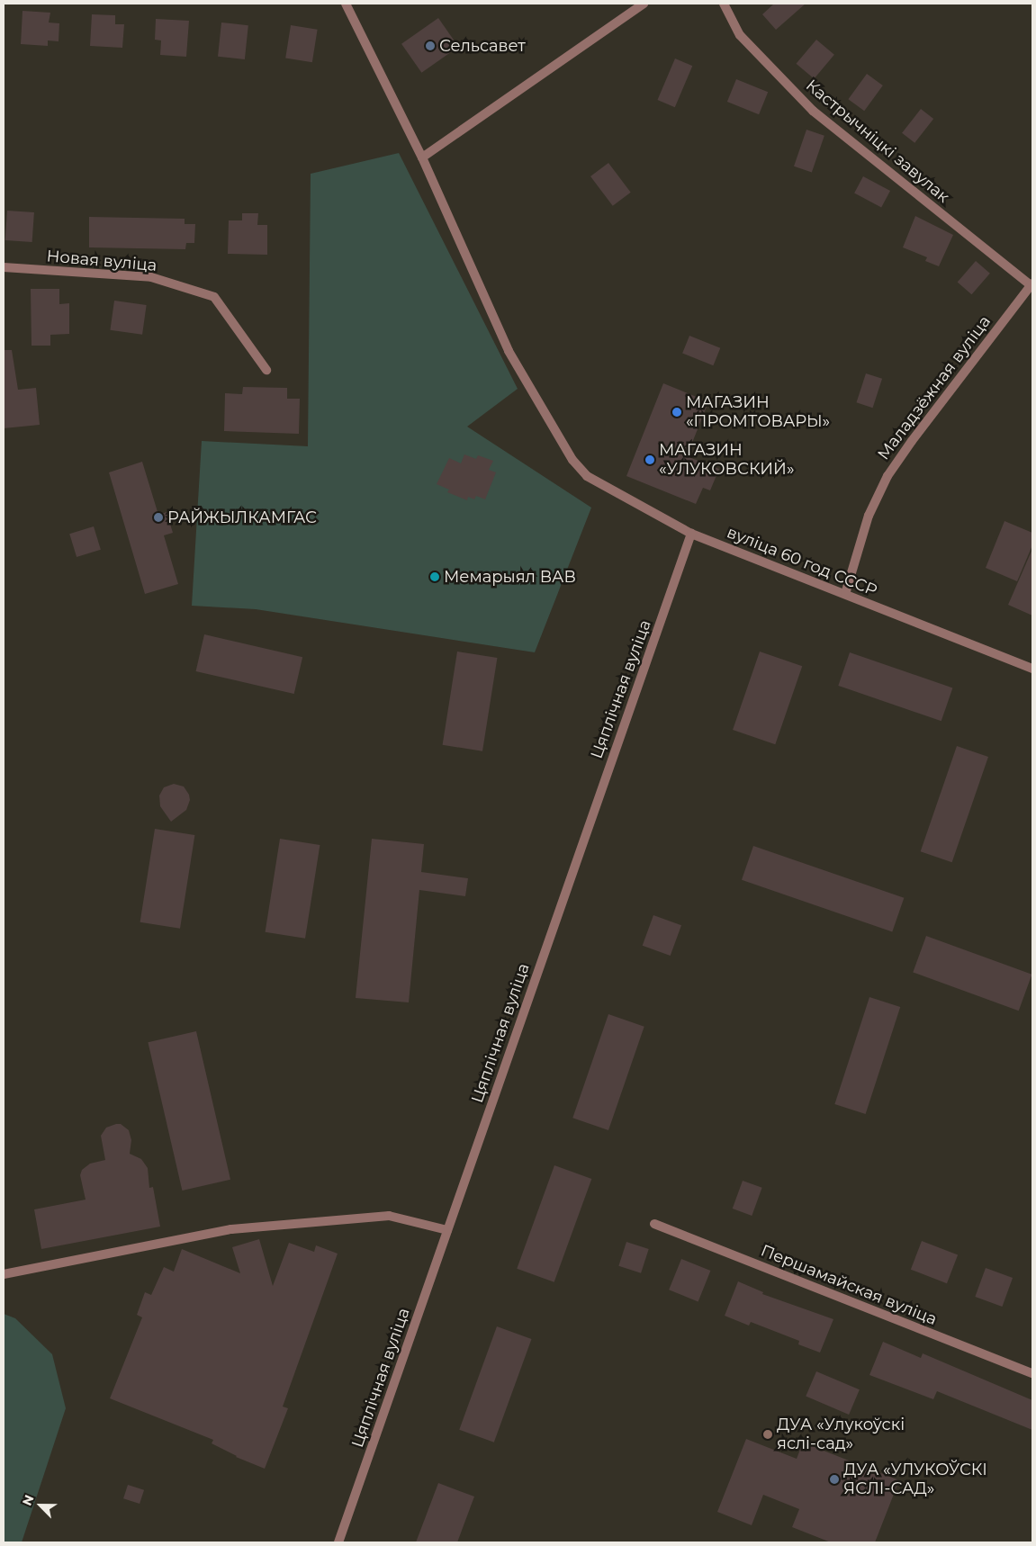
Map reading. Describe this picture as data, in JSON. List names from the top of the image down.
{
  "streets": {
    "street": [
      "Кастрычніцкі завулак",
      "Новая вуліца",
      "Маладзёжная вуліца",
      "вуліца 60 год СССР",
      "Цяплічная вуліца",
      "Першамайская вуліца"
    ]
  },
  "crossings": [
    ["Кастрычніцкі завулак", "Маладзёжная вуліца"],
    ["Маладзёжная вуліца", "вуліца 60 год СССР"],
    ["вуліца 60 год СССР", "Цяплічная вуліца"]
  ],
  "places": [
    "Сельсавет",
    "МАГАЗИН «ПРОМТОВАРЫ»",
    "МАГАЗИН «УЛУКОВСКИЙ»",
    "РАЙЖЫЛКАМГАС",
    "Мемарыял ВАВ",
    "ДУА «Улукоўскі яслі-сад»",
    "ДУА «УЛУКОЎСКІ ЯСЛІ-САД»"
  ],
  "north": "top left"
}
